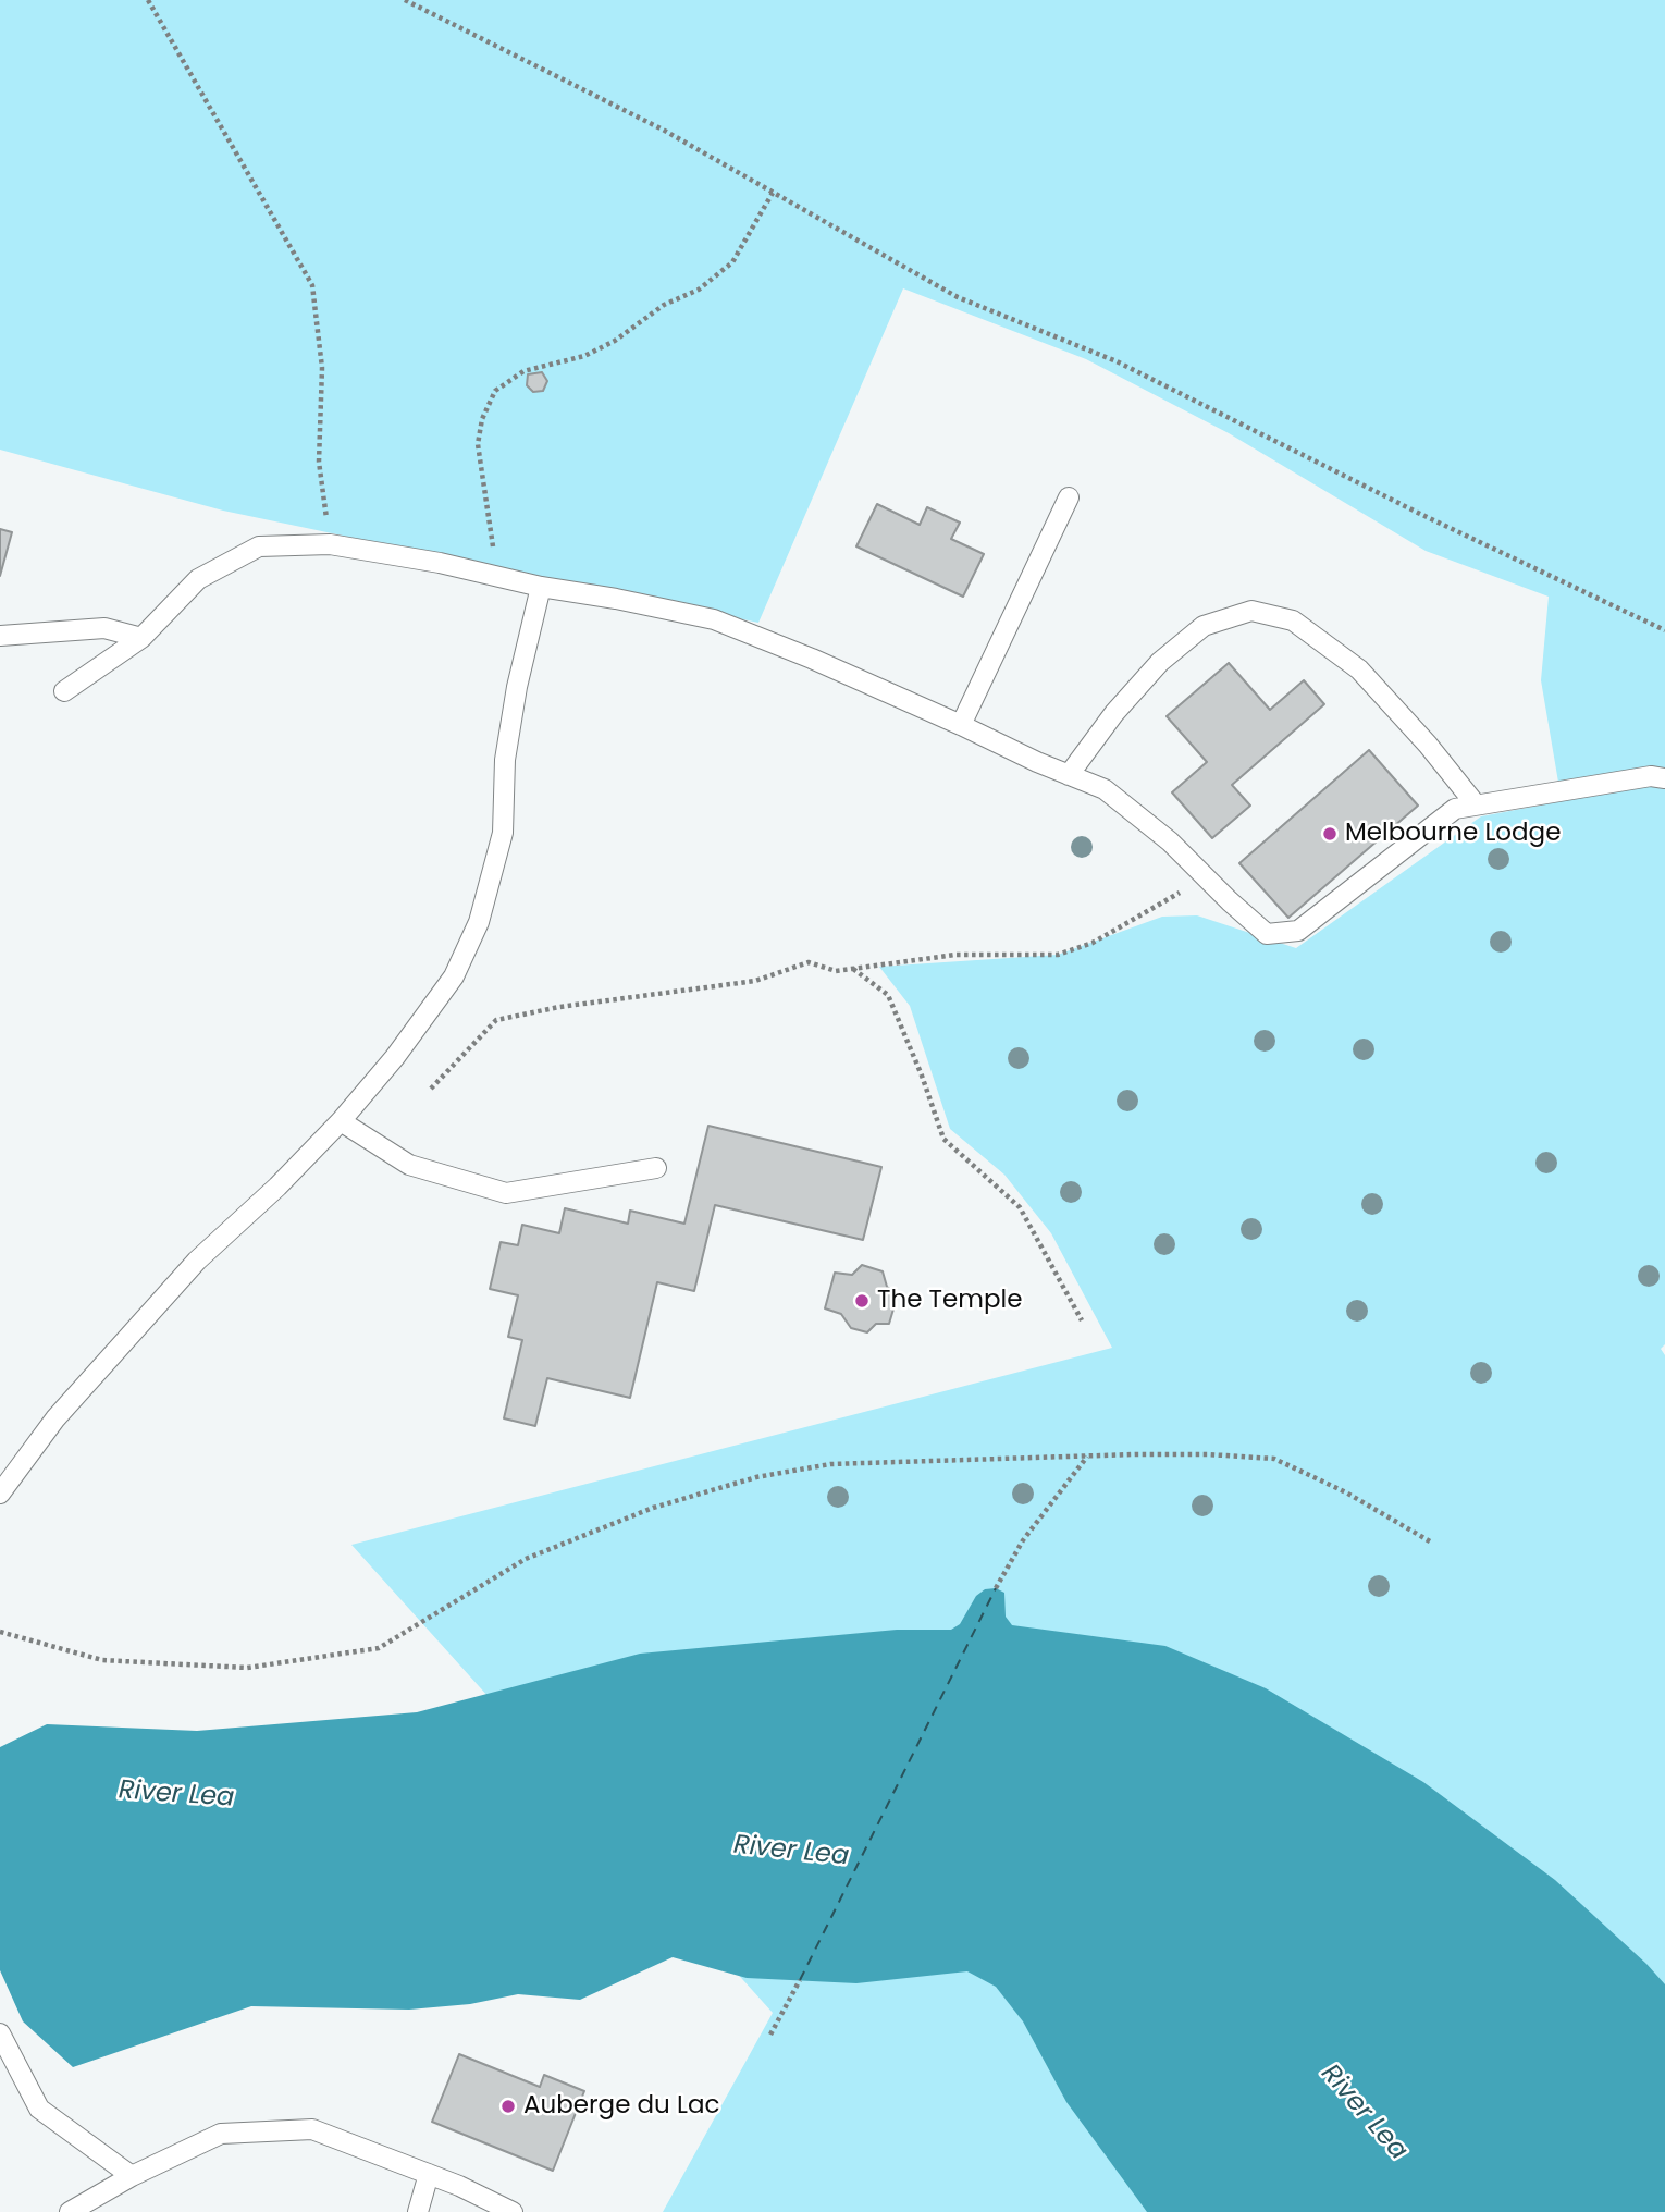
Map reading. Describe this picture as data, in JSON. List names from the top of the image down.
{
  "water": ["River Lea"],
  "places": ["Melbourne Lodge", "The Temple", "Auberge du Lac"]
}
